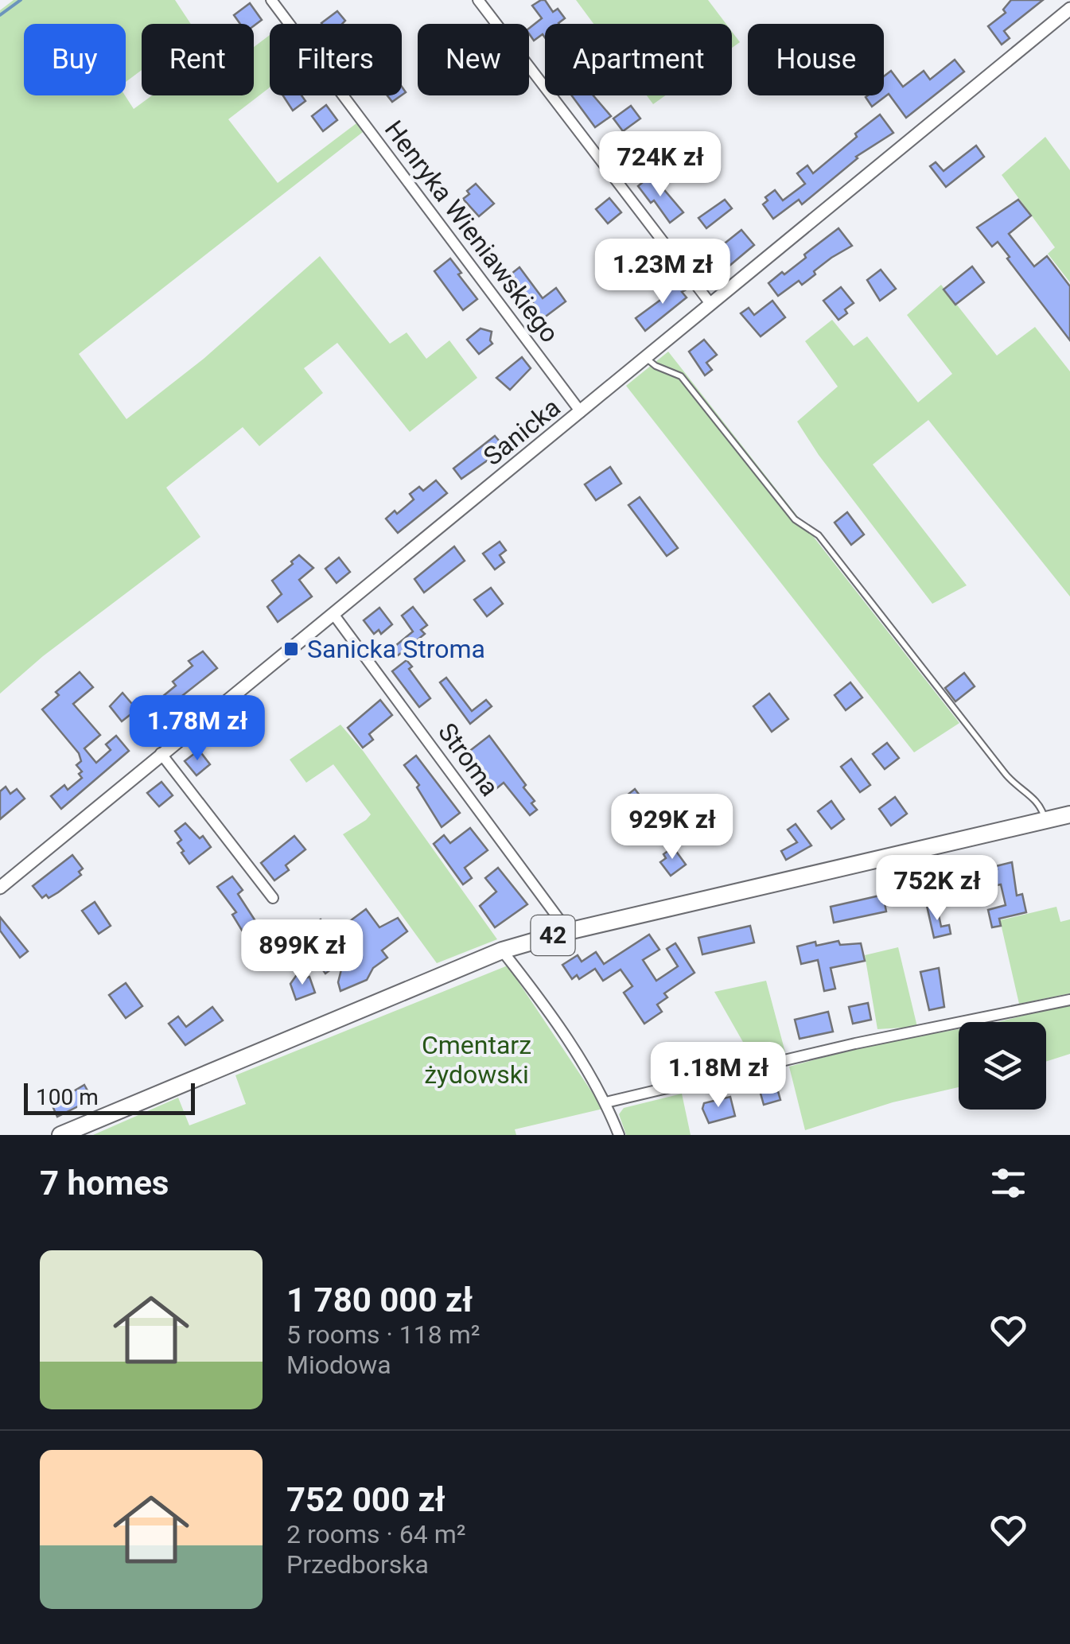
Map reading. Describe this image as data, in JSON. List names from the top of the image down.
{
  "streets": {
    "main road": ["42"],
    "street": ["Henryka Wieniawskiego", "Sanicka", "Stroma"]
  },
  "crossings": [
    ["Henryka Wieniawskiego", "Sanicka"],
    ["Sanicka", "Stroma"],
    ["Stroma", "42"]
  ],
  "parks": ["Cmentarz żydowski"],
  "places": {
    "transit": ["Sanicka Stroma"]
  },
  "scale_bar": "100 m",
  "page": {
    "chip": [
      "Buy",
      "Rent",
      "Filters",
      "New",
      "Apartment",
      "House"
    ],
    "price": [
      "724K zł",
      "1.23M zł",
      "1.78M zł",
      "929K zł",
      "752K zł",
      "899K zł",
      "1.18M zł"
    ],
    "scale": "100 m",
    "heading": "7 homes",
    "list": [
      {
        "name": "1 780 000 zł",
        "note": "5 rooms · 118 m² · Miodowa"
      },
      {
        "name": "752 000 zł",
        "note": "2 rooms · 64 m² · Przedborska"
      }
    ]
  }
}
